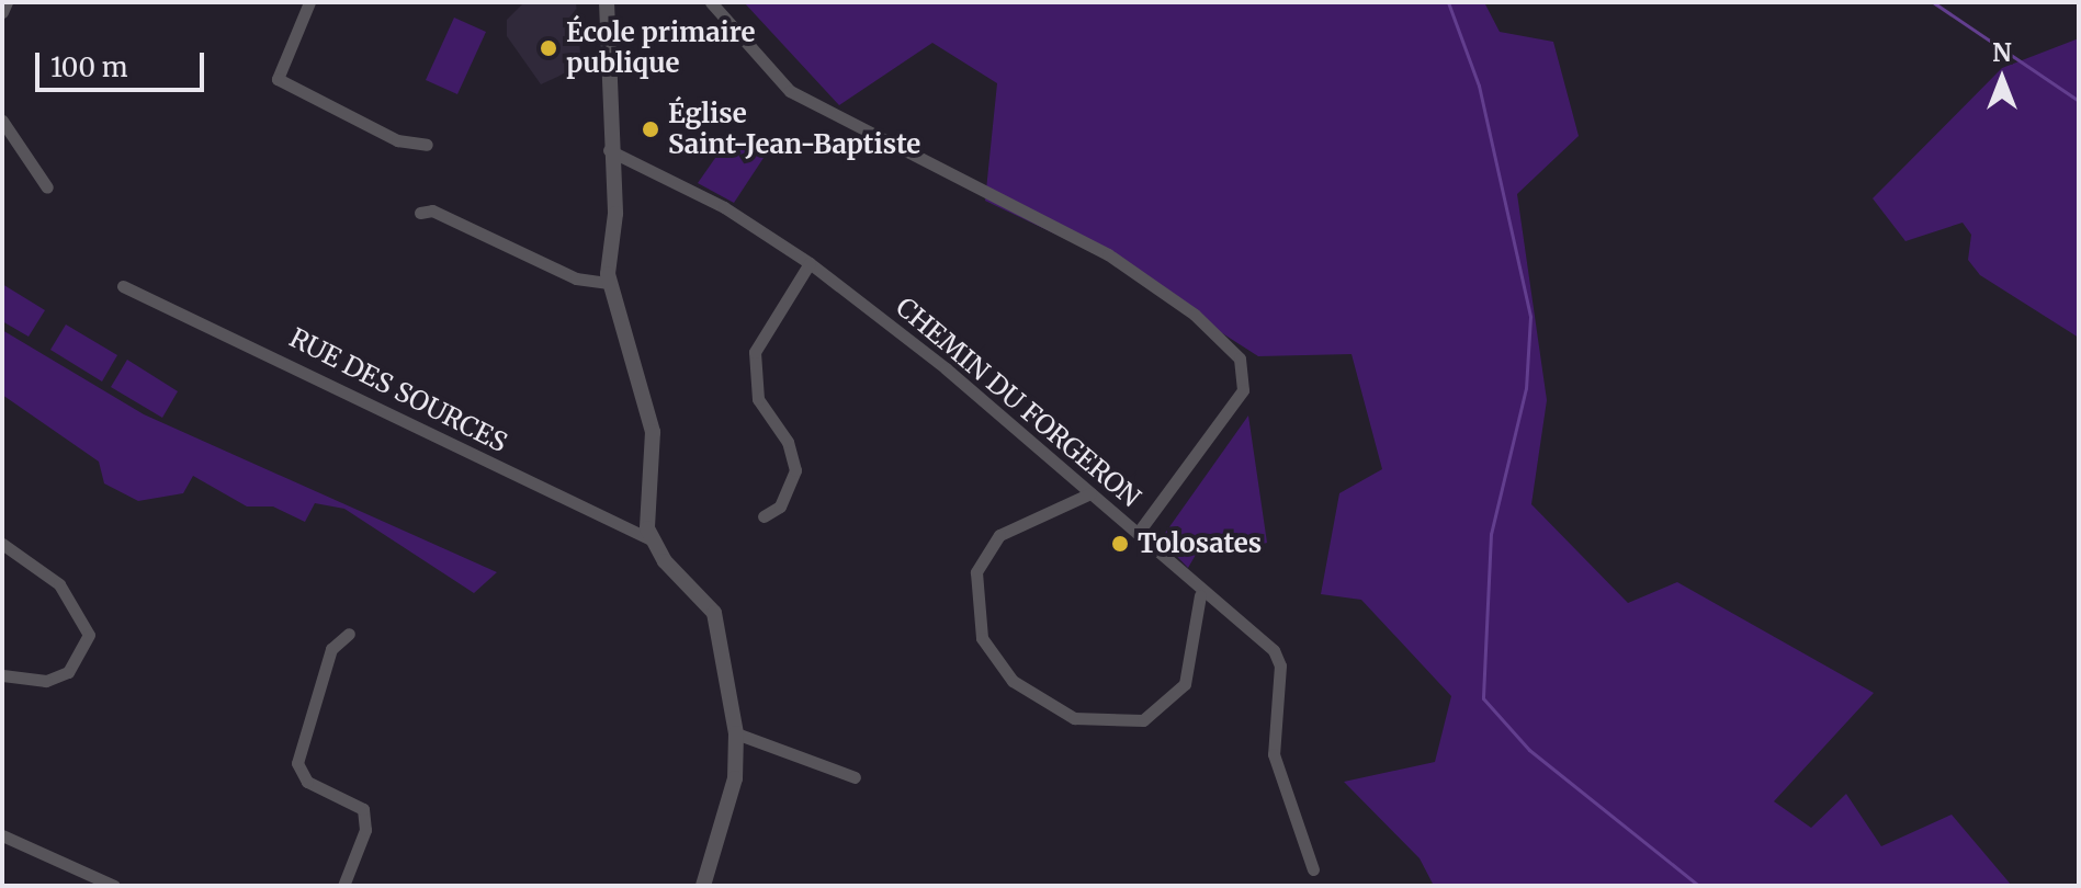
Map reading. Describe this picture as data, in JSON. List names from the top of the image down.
{
  "streets": {
    "street": ["RUE DES SOURCES", "CHEMIN DU FORGERON"]
  },
  "places": ["École primaire publique", "Église Saint-Jean-Baptiste", "Tolosates"],
  "scale_bar": "100 m",
  "north": "top"
}
